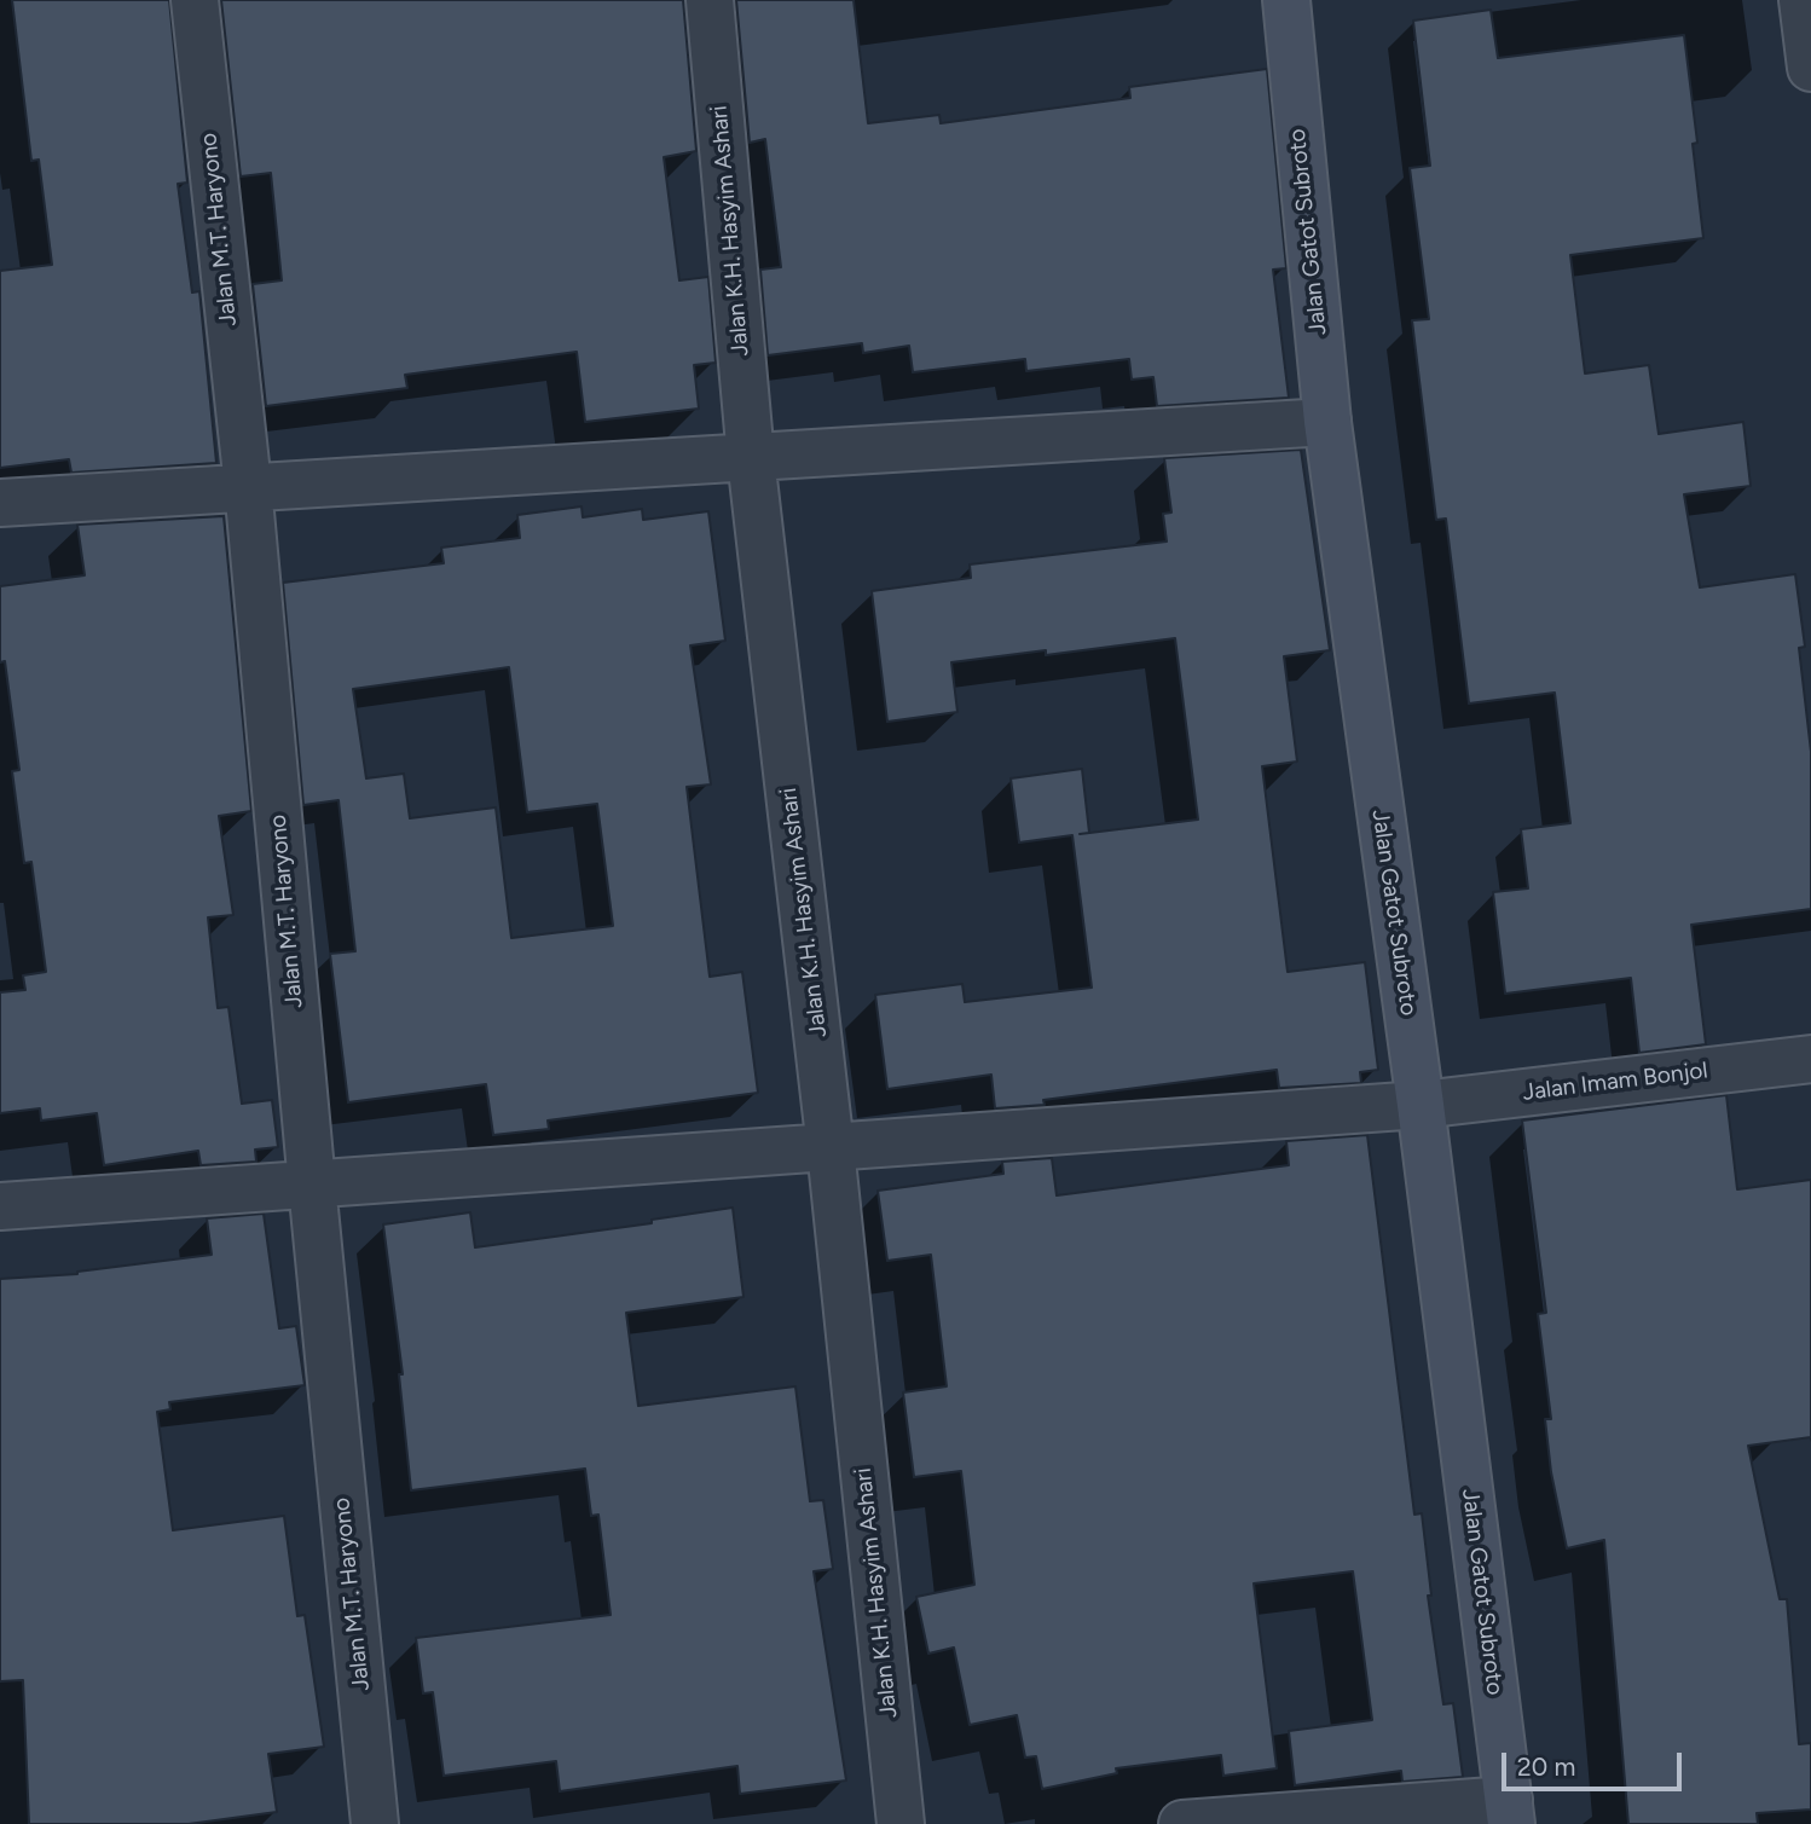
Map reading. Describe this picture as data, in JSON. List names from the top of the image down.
{
  "streets": {
    "main road": ["Jalan Gatot Subroto"],
    "street": ["Jalan M.T. Haryono", "Jalan K.H. Hasyim Ashari", "Jalan Imam Bonjol"]
  },
  "crossings": [
    ["Jalan M.T. Haryono", "Jalan Imam Bonjol"],
    ["Jalan K.H. Hasyim Ashari", "Jalan Imam Bonjol"],
    ["Jalan Gatot Subroto", "Jalan Imam Bonjol"]
  ],
  "scale_bar": "20 m"
}
